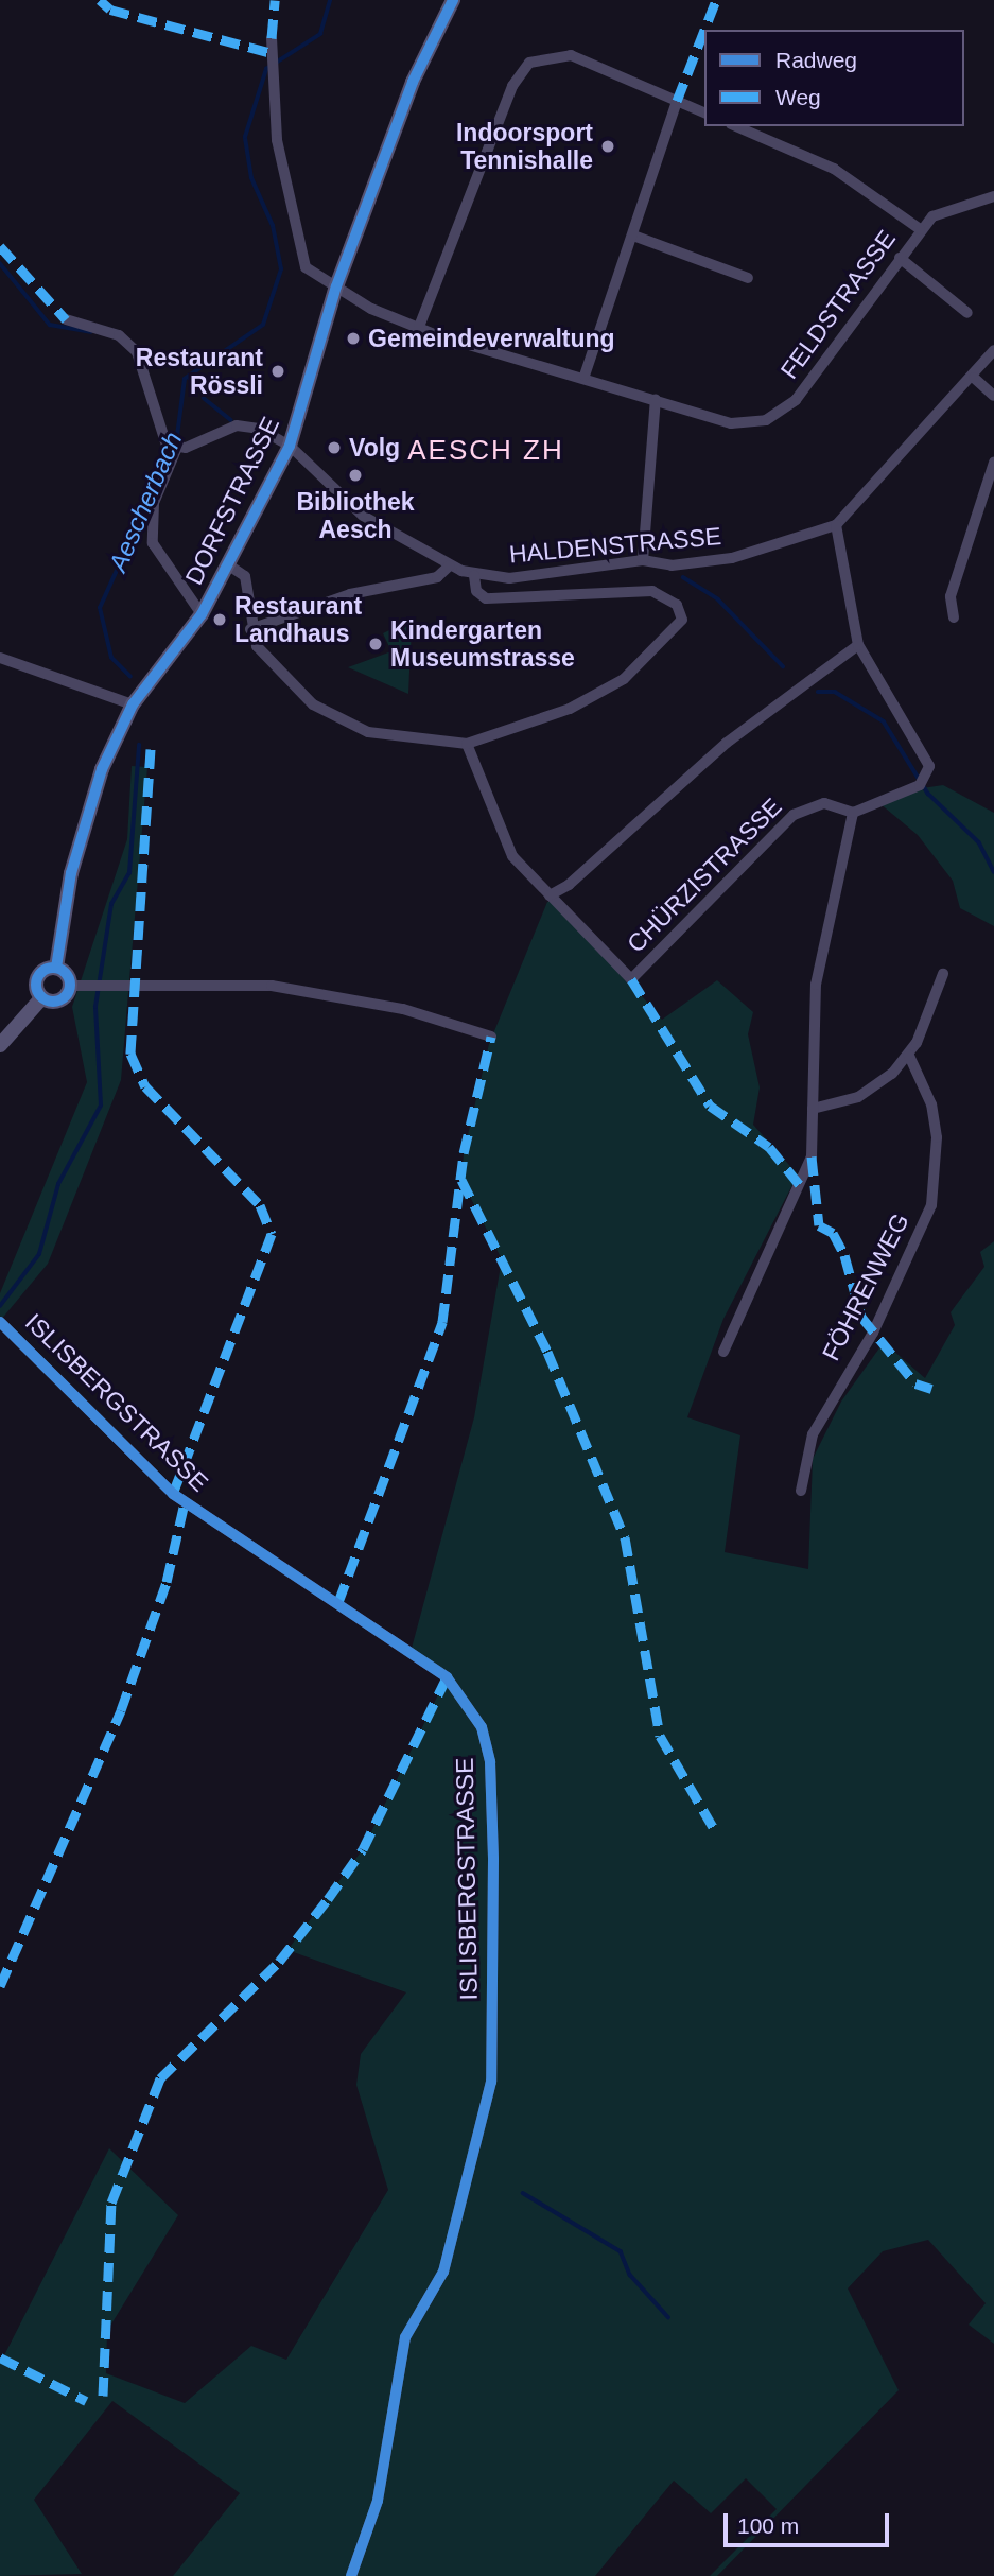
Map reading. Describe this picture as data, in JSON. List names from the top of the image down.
{
  "streets": {
    "street": [
      "FELDSTRASSE",
      "DORFSTRASSE",
      "HALDENSTRASSE",
      "CHÜRZISTRASSE",
      "FÖHRENWEG",
      "ISLISBERGSTRASSE"
    ]
  },
  "crossings": [
    ["FELDSTRASSE", "DORFSTRASSE"],
    ["DORFSTRASSE", "HALDENSTRASSE"]
  ],
  "districts": ["AESCH ZH"],
  "water": ["Aescherbach"],
  "places": [
    "Indoorsport Tennishalle",
    "Gemeindeverwaltung",
    "Restaurant Rössli",
    "Volg",
    "Bibliothek Aesch",
    "Restaurant Landhaus",
    "Kindergarten Museumstrasse"
  ],
  "legend": ["Radweg", "Weg"],
  "scale_bar": "100 m"
}
